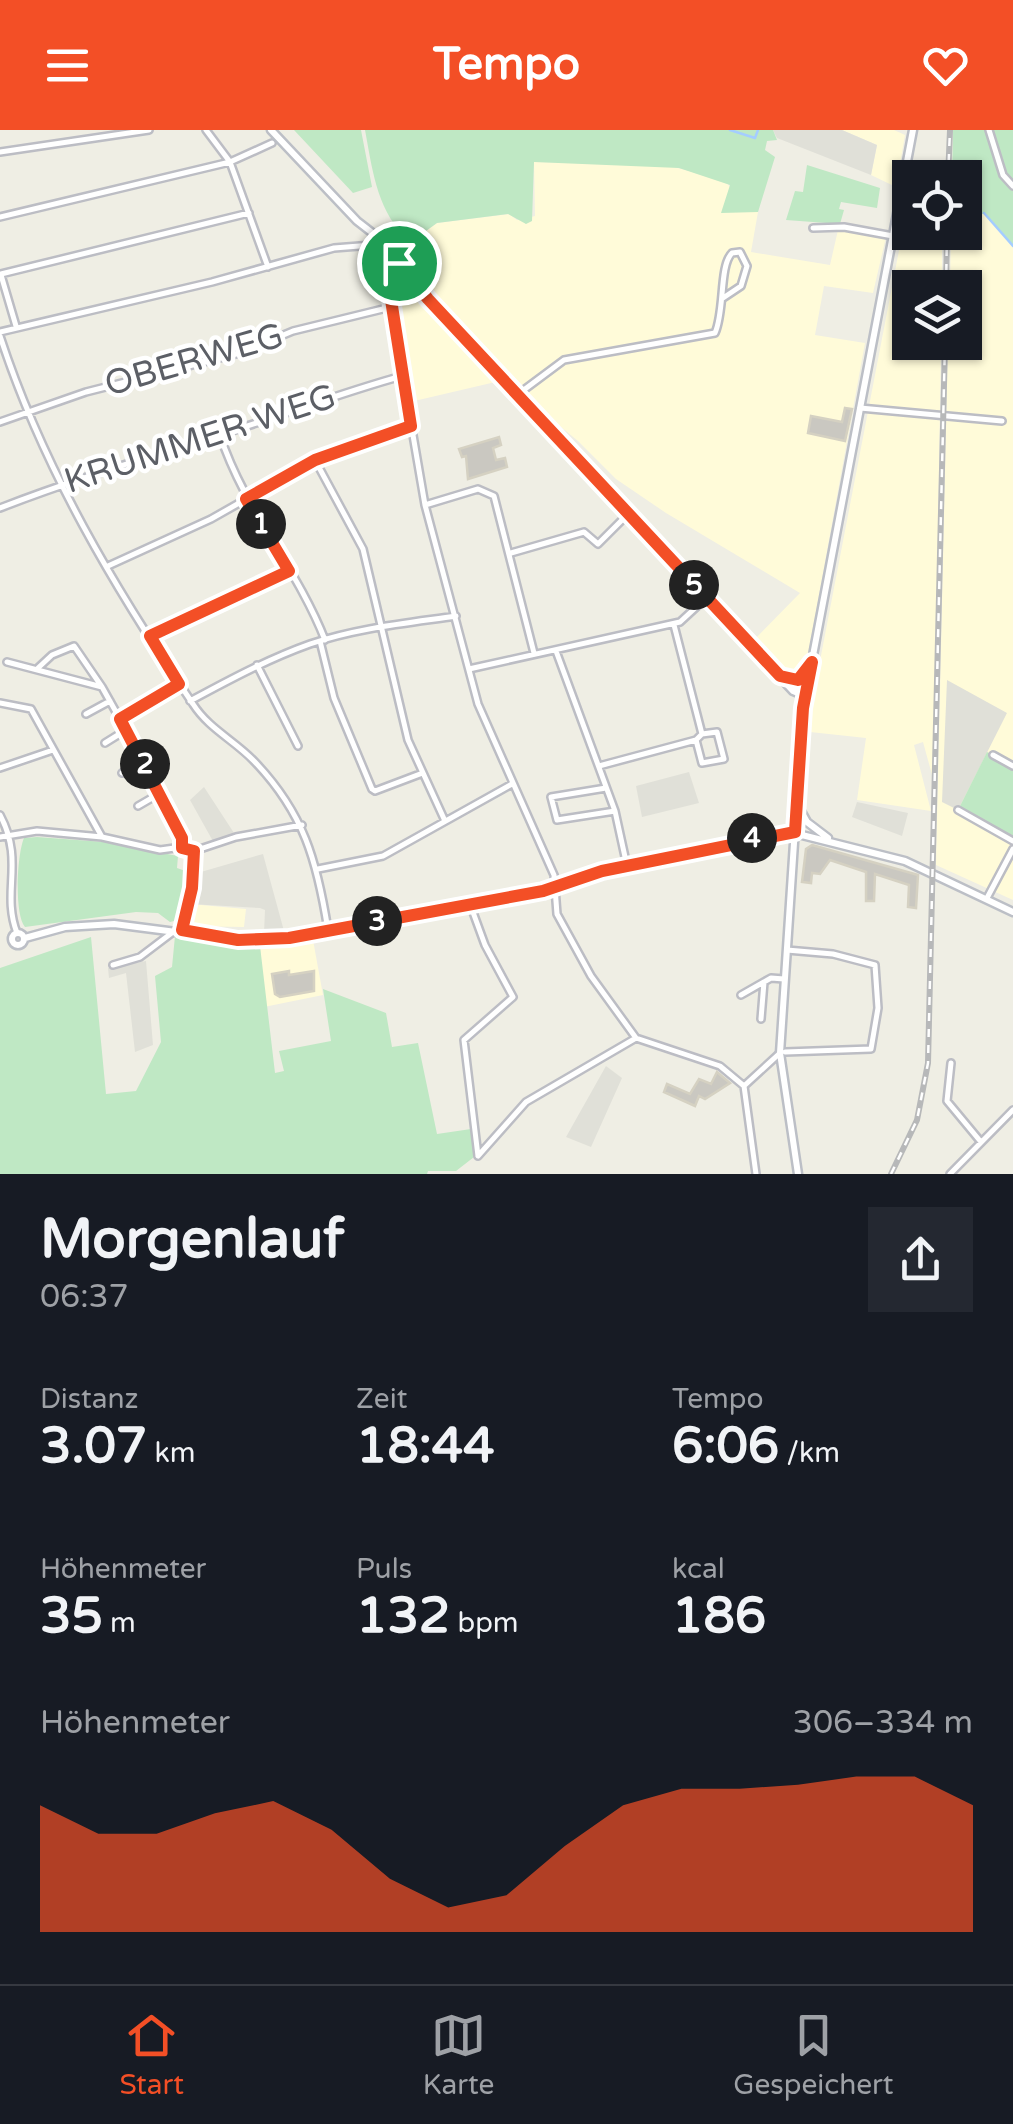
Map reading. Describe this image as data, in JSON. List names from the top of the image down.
{
  "streets": {
    "street": ["OBERWEG", "KRUMMER WEG"]
  },
  "page": {
    "header": "Tempo",
    "pins": [
      "1",
      "5",
      "2",
      "4",
      "3"
    ],
    "heading": ["Morgenlauf", "06:37"],
    "stats": [
      ["Distanz", "3.07 km"],
      ["Zeit", "18:44"],
      ["Tempo", "6:06 /km"],
      ["Höhenmeter", "35 m"],
      ["Puls", "132 bpm"],
      ["kcal", "186"]
    ],
    "chart": ["Höhenmeter", "306–334 m"],
    "tabs": ["Start", "Karte", "Gespeichert"]
  }
}
